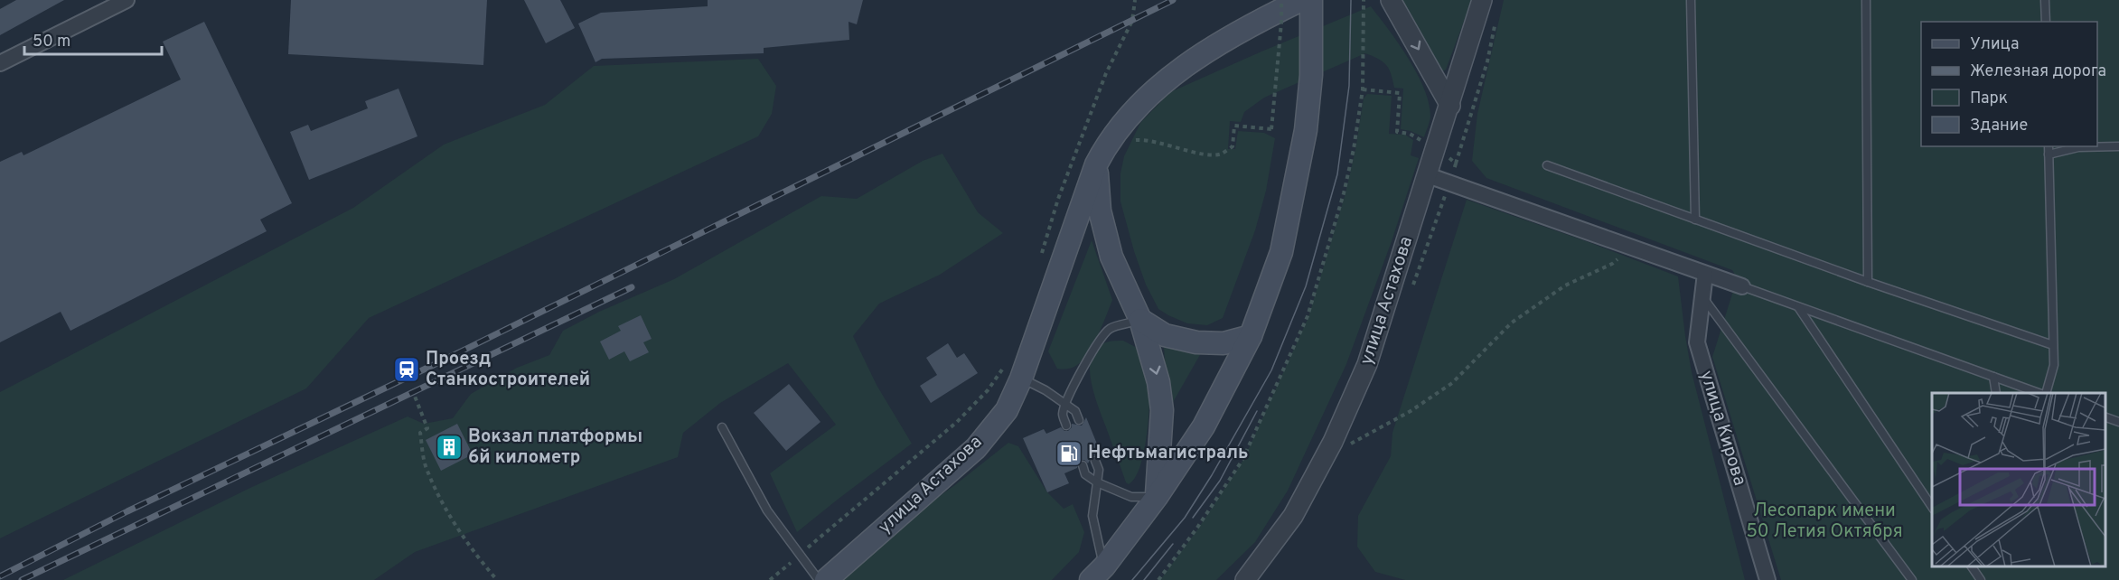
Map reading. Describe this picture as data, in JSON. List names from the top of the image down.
{
  "streets": {
    "main road": ["улица Астахова"],
    "street": ["улица Кирова"]
  },
  "parks": ["Лесопарк имени 50 Летия Октября"],
  "places": {
    "station": ["Проезд Станкостроителей"],
    "building": ["Вокзал платформы 6й километр"],
    "fuel station": ["Нефтьмагистраль"]
  },
  "legend": [
    "Улица",
    "Железная дорога",
    "Парк",
    "Здание"
  ],
  "scale_bar": "50 m"
}
